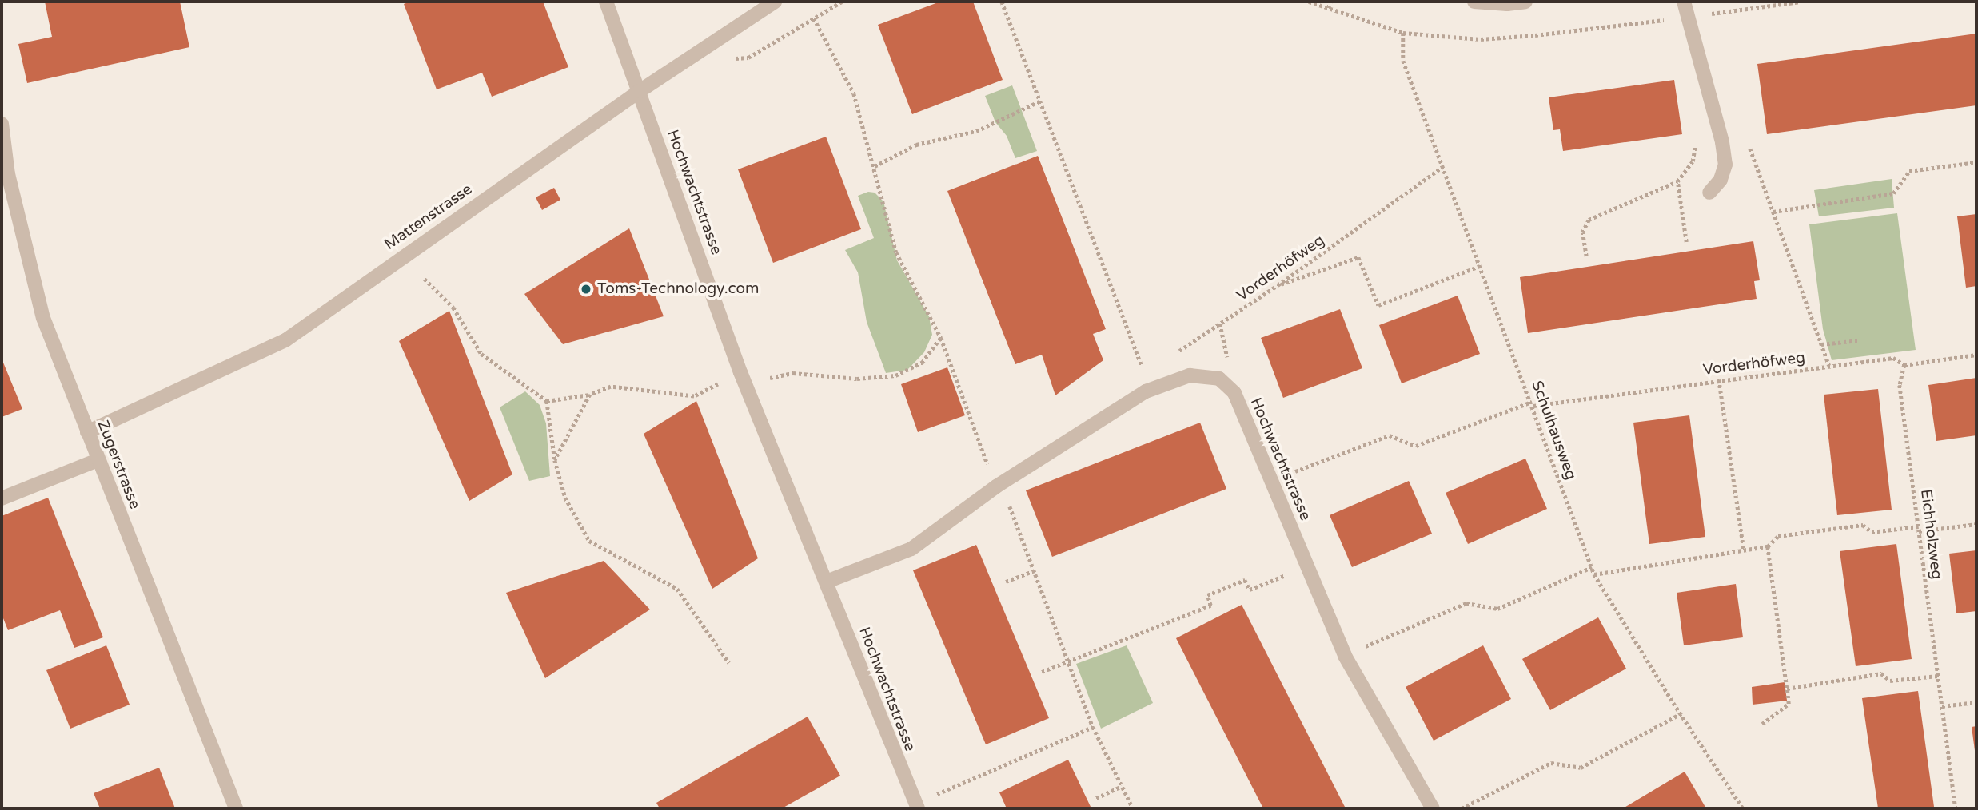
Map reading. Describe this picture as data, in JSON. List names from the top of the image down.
{
  "streets": {
    "street": ["Hochwachtstrasse", "Mattenstrasse", "Zugerstrasse"],
    "path": ["Vorderhöfweg", "Schulhausweg", "Eichholzweg"]
  },
  "crossings": [
    ["Hochwachtstrasse", "Mattenstrasse"],
    ["Mattenstrasse", "Zugerstrasse"],
    ["Vorderhöfweg", "Schulhausweg"],
    ["Vorderhöfweg", "Eichholzweg"]
  ],
  "places": ["Toms-Technology.com"]
}
